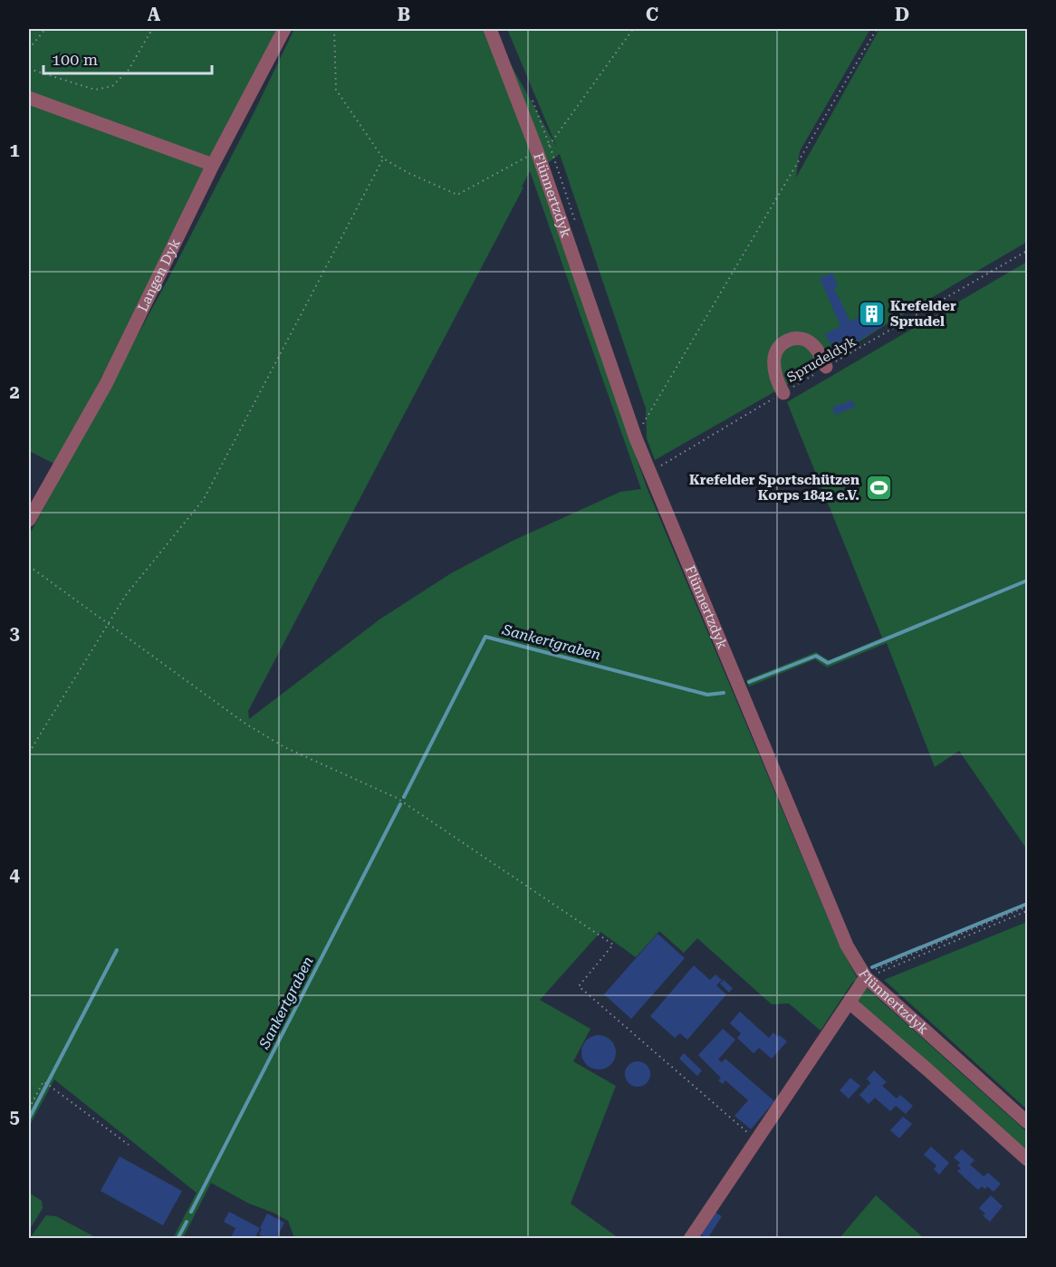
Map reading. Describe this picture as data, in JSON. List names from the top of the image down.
{
  "streets": {
    "street": ["Flünnertzdyk", "Langen Dyk"],
    "path": ["Sprudeldyk"]
  },
  "water": ["Sankertgraben"],
  "places": {
    "building": ["Krefelder Sprudel"],
    "sports": ["Krefelder Sportschützen Korps 1842 e.V."]
  },
  "scale_bar": "100 m",
  "grid": {
    "columns": [
      "A",
      "B",
      "C",
      "D"
    ],
    "rows": [
      "1",
      "2",
      "3",
      "4",
      "5"
    ]
  }
}
